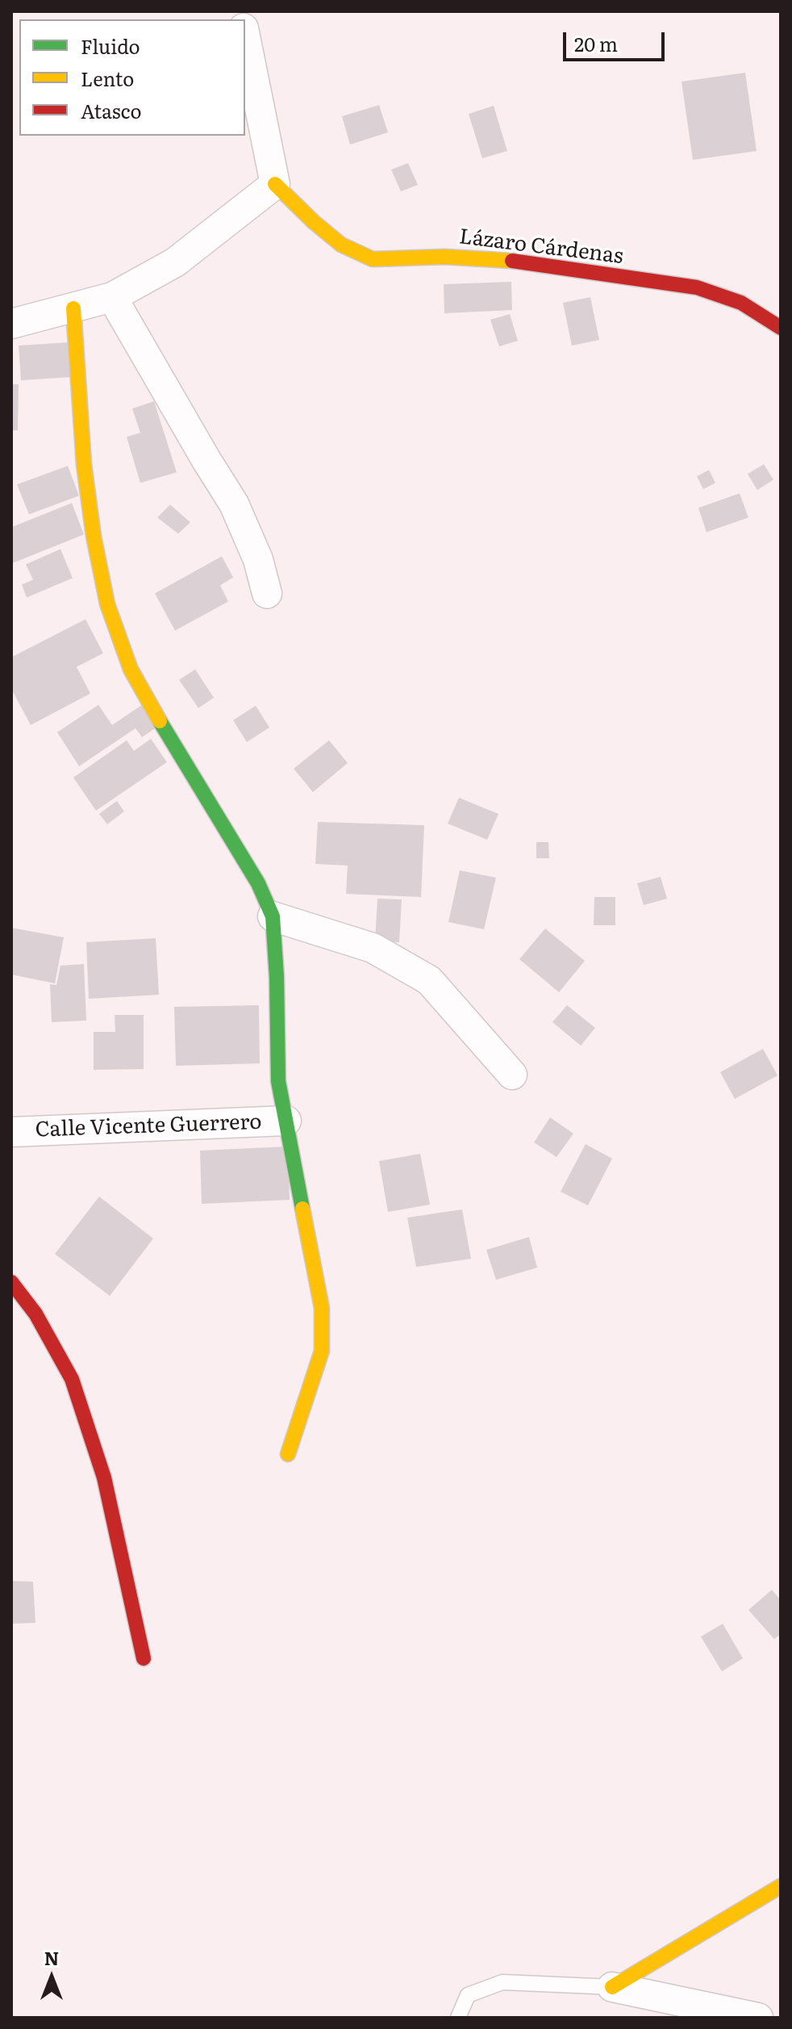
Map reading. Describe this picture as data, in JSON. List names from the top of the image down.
{
  "streets": {
    "street": ["Lázaro Cárdenas", "Calle Vicente Guerrero"]
  },
  "legend": ["Fluido", "Lento", "Atasco"],
  "scale_bar": "20 m",
  "north": "top"
}
